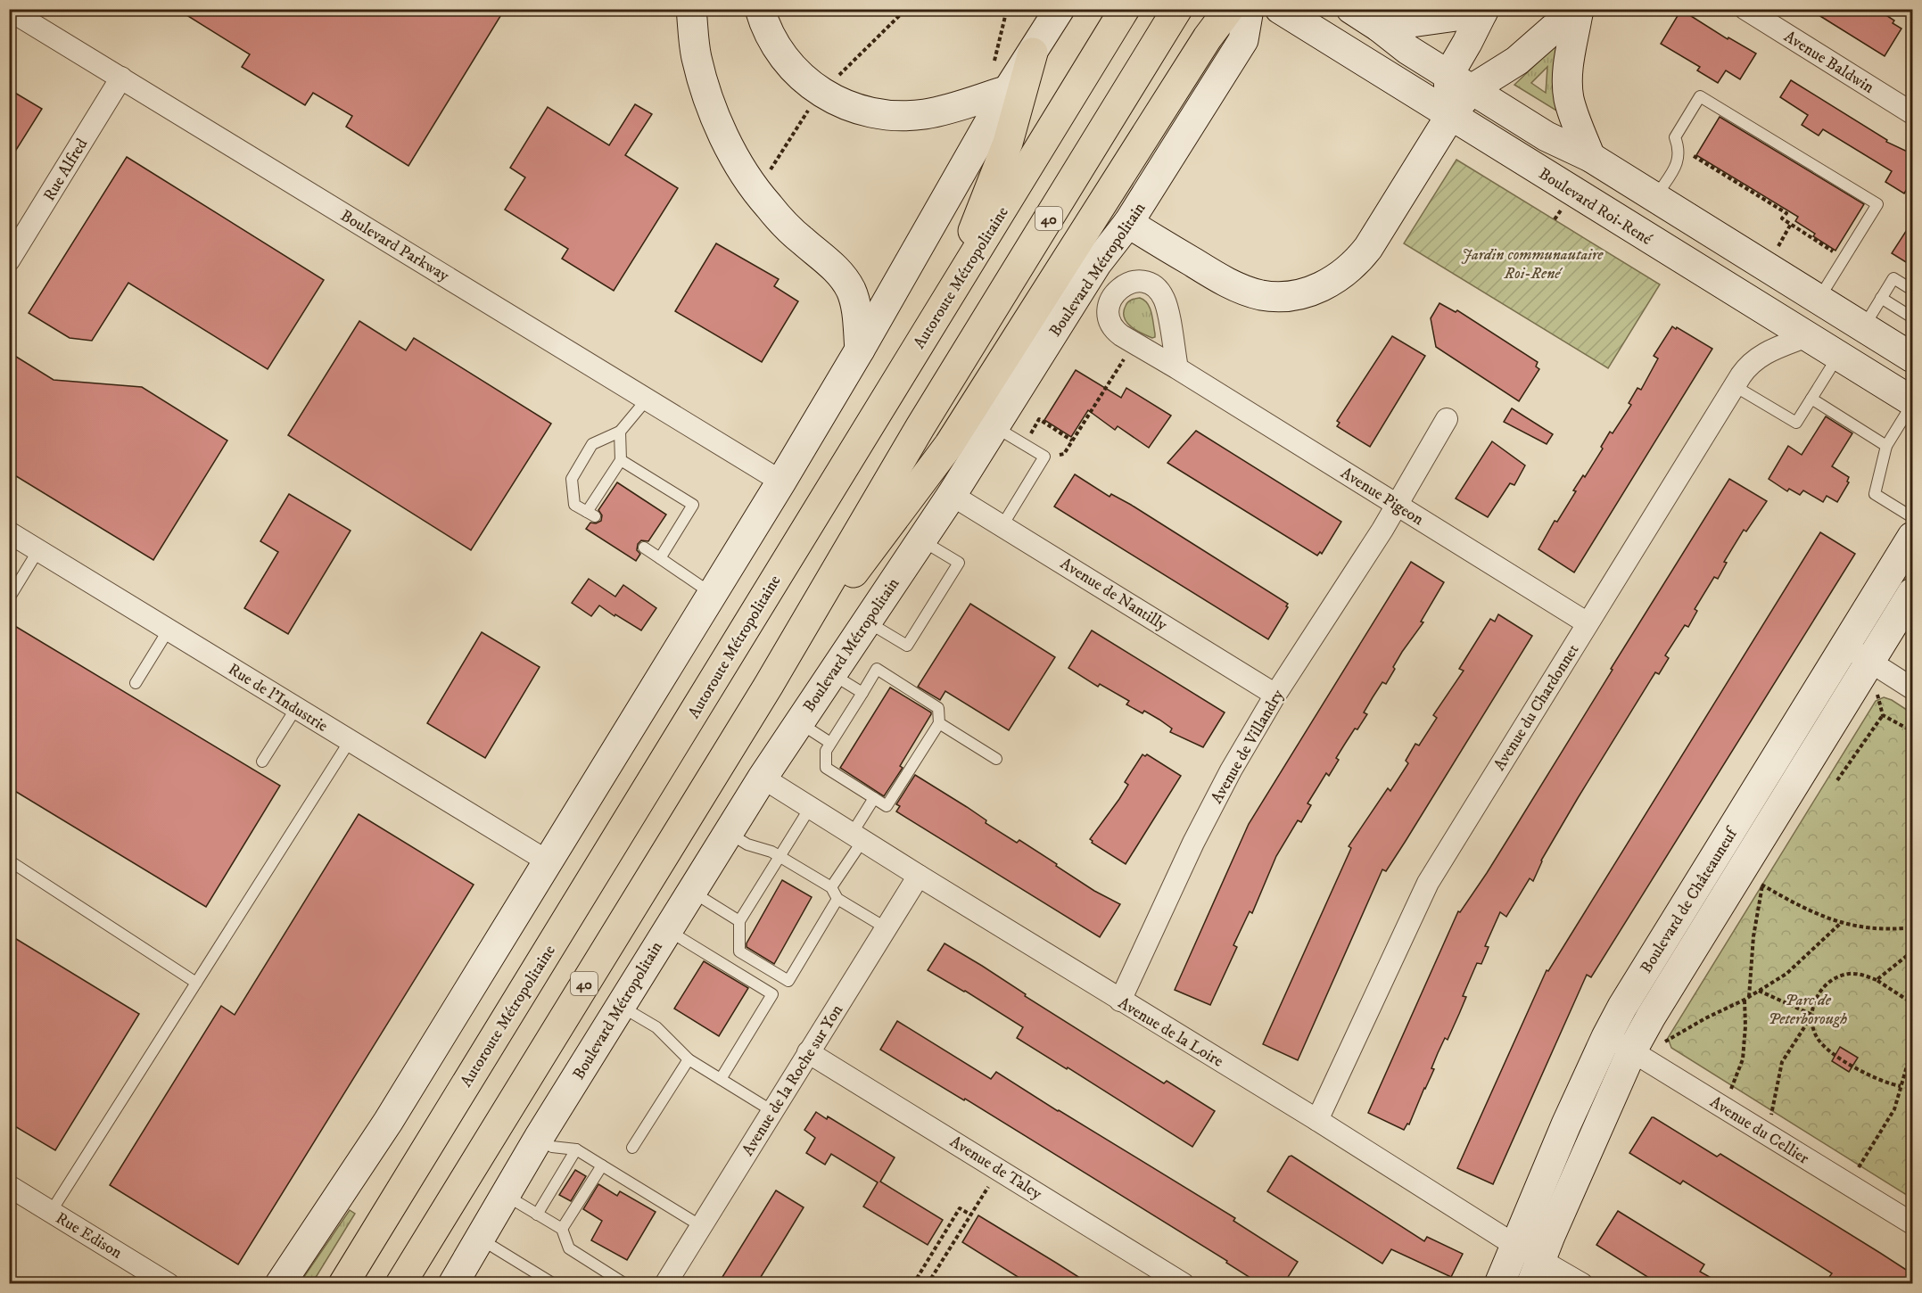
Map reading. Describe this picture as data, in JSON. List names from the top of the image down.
{
  "streets": {
    "highway": ["40", "Autoroute Métropolitaine"],
    "main road": ["Boulevard Roi-René", "Boulevard Métropolitain", "Boulevard de Châteauneuf"],
    "street": [
      "Avenue Baldwin",
      "Rue Alfred",
      "Boulevard Parkway",
      "Avenue Pigeon",
      "Avenue de Nantilly",
      "Rue de l'Industrie",
      "Avenue du Chardonnet",
      "Avenue de Villandry",
      "Avenue de la Loire",
      "Avenue de la Roche sur Yon",
      "Avenue du Cellier",
      "Avenue de Talcy",
      "Rue Edison"
    ]
  },
  "crossings": [
    ["Rue Alfred", "Boulevard Parkway"],
    ["Boulevard Roi-René", "Avenue du Chardonnet"],
    ["Boulevard Métropolitain", "Avenue de Nantilly"],
    ["Boulevard Métropolitain", "Avenue de la Loire"],
    ["Avenue Pigeon", "Avenue du Chardonnet"],
    ["Avenue Pigeon", "Avenue de Villandry"],
    ["Avenue de Nantilly", "Avenue de Villandry"],
    ["Avenue du Chardonnet", "Avenue de la Loire"],
    ["Avenue de Villandry", "Avenue de la Loire"],
    ["Boulevard de Châteauneuf", "Avenue de la Loire"],
    ["Boulevard de Châteauneuf", "Avenue du Cellier"],
    ["Avenue de la Loire", "Avenue de la Roche sur Yon"],
    ["Avenue de la Roche sur Yon", "Avenue de Talcy"]
  ],
  "parks": ["Jardin communautaire Roi-René", "Parc de Peterborough"]
}
